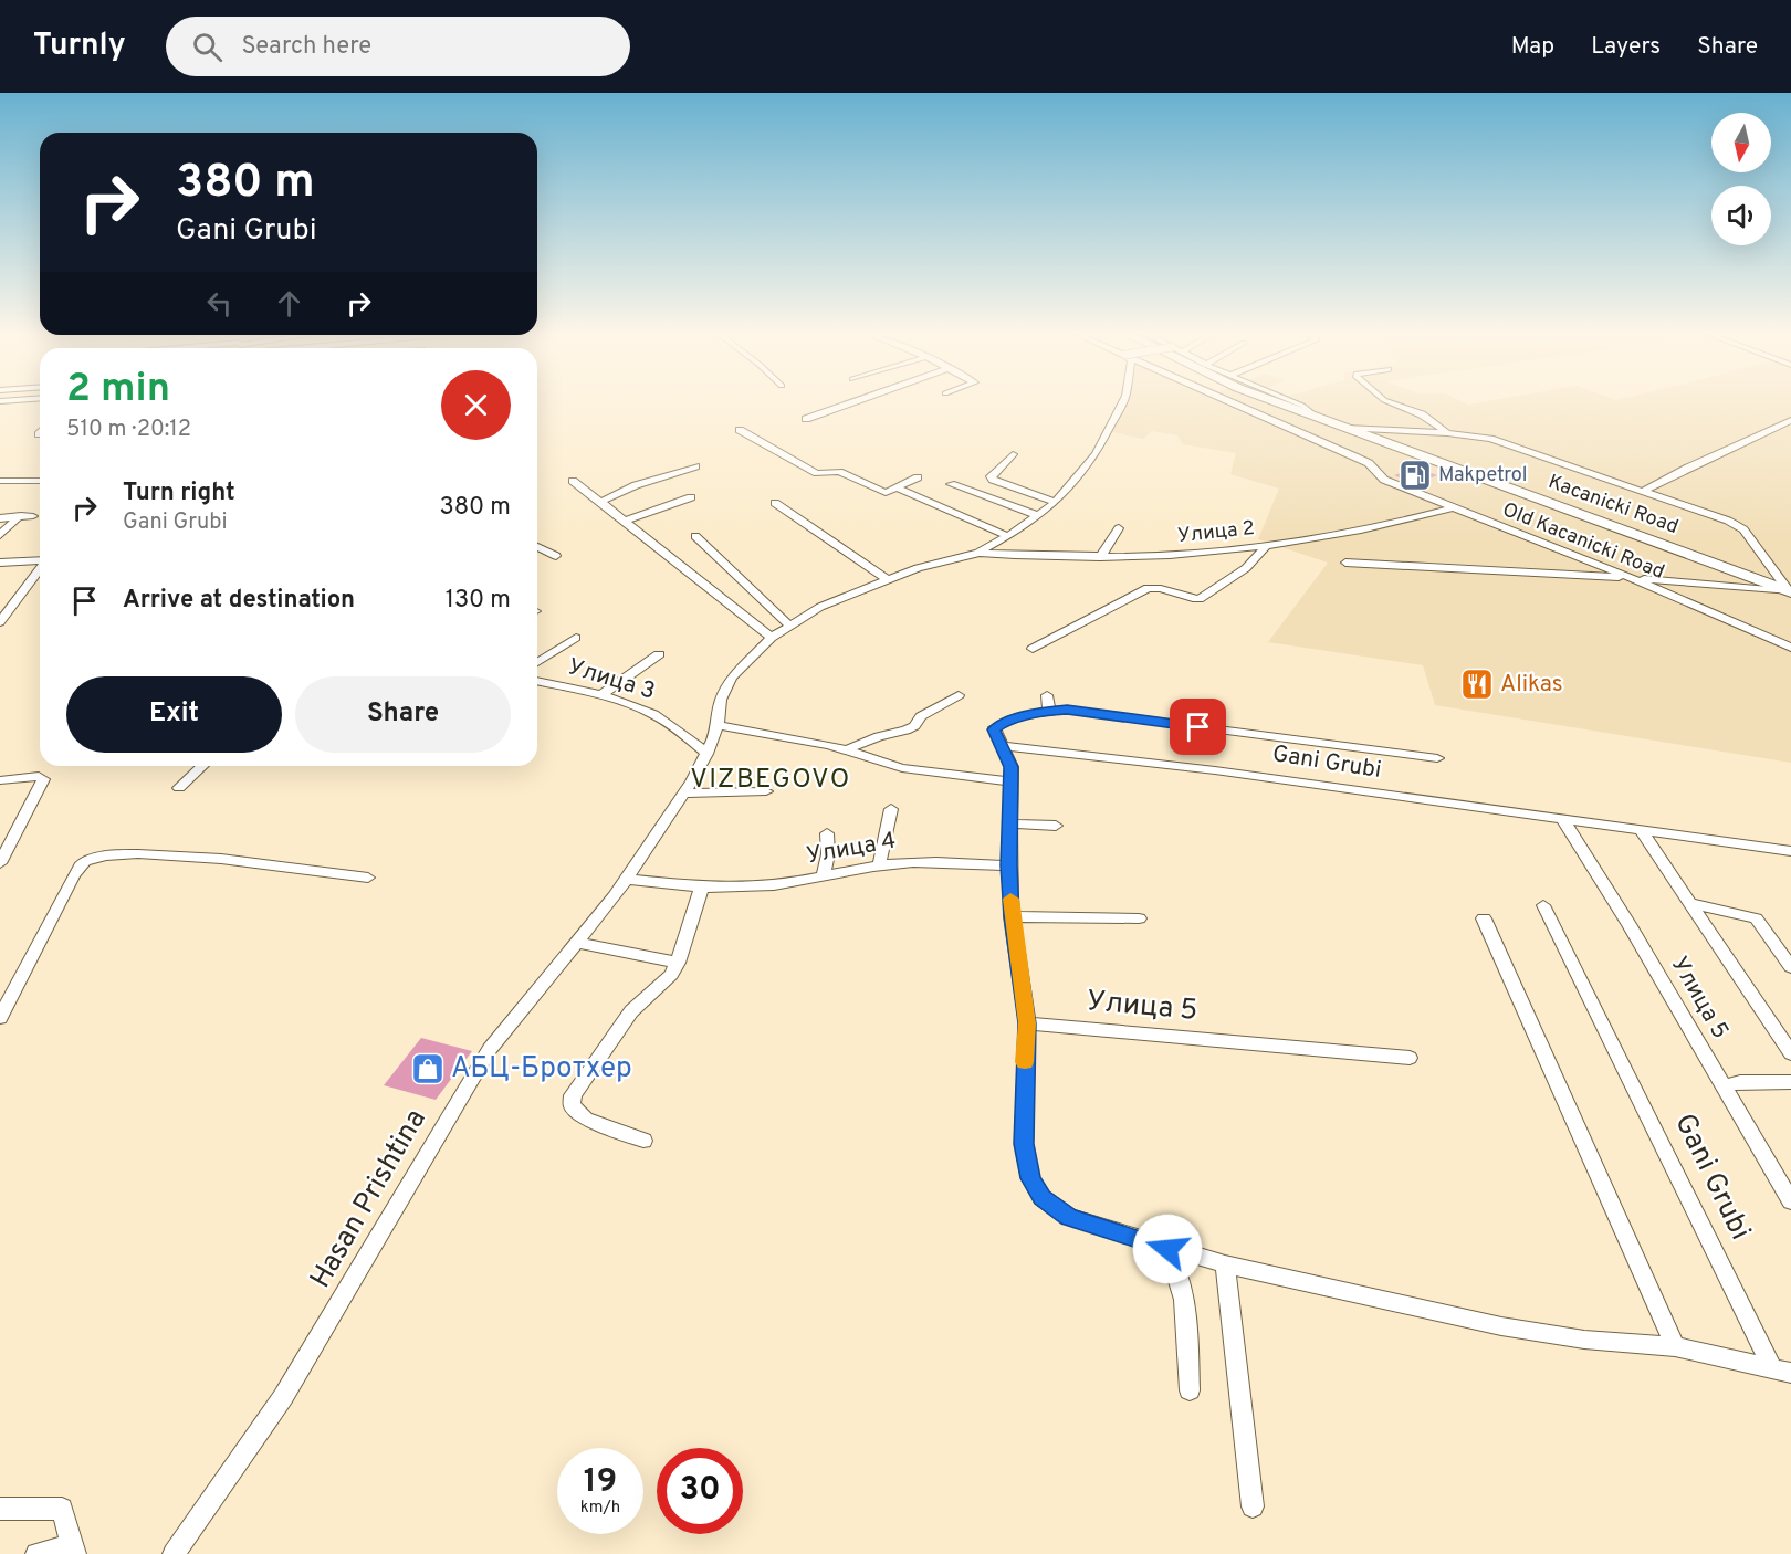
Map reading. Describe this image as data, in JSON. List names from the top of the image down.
{
  "streets": {
    "street": [
      "Kacanicki Road",
      "Улица 2",
      "Old Kacanicki Road",
      "Улица 3",
      "Gani Grubi",
      "Улица 4",
      "Улица 5",
      "Hasan Prishtina"
    ]
  },
  "crossings": [
    ["Улица 2", "Old Kacanicki Road"],
    ["Улица 2", "Hasan Prishtina"],
    ["Улица 3", "Hasan Prishtina"],
    ["Gani Grubi", "Улица 4"],
    ["Gani Grubi", "Улица 5"],
    ["Улица 4", "Hasan Prishtina"]
  ],
  "districts": ["VIZBEGOVO"],
  "places": {
    "fuel station": ["Makpetrol"],
    "restaurant": ["Alikas"],
    "shop": ["АБЦ-Бротхер"]
  },
  "north": "bottom",
  "page": {
    "header": "Turnly",
    "search": "Search here",
    "nav": ["Map", "Layers", "Share"],
    "turn": ["380 m", "Gani Grubi"],
    "heading": ["2 min", "510 m · 20:12"],
    "list": [
      {
        "name": "Turn right",
        "note": "Gani Grubi",
        "value": "380 m"
      },
      {
        "name": "Arrive at destination",
        "value": "130 m"
      }
    ],
    "buttons": ["Exit", "Share"],
    "speed": "19 km/h",
    "limit": "30"
  }
}
